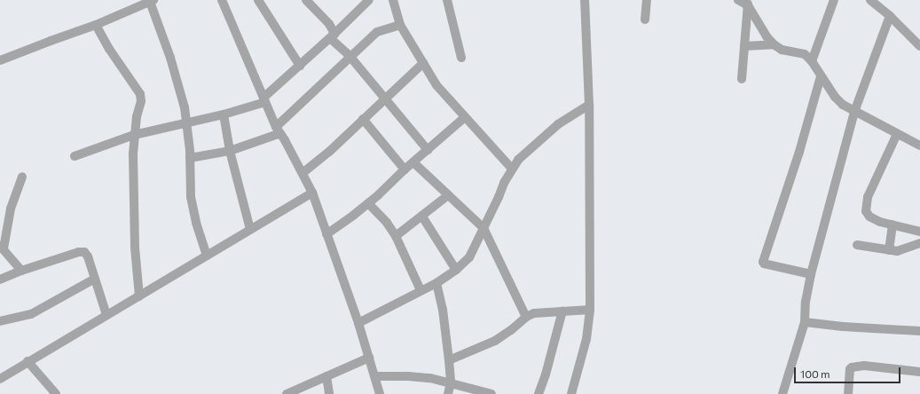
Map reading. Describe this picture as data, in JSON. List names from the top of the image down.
{
  "scale_bar": "100 m"
}
